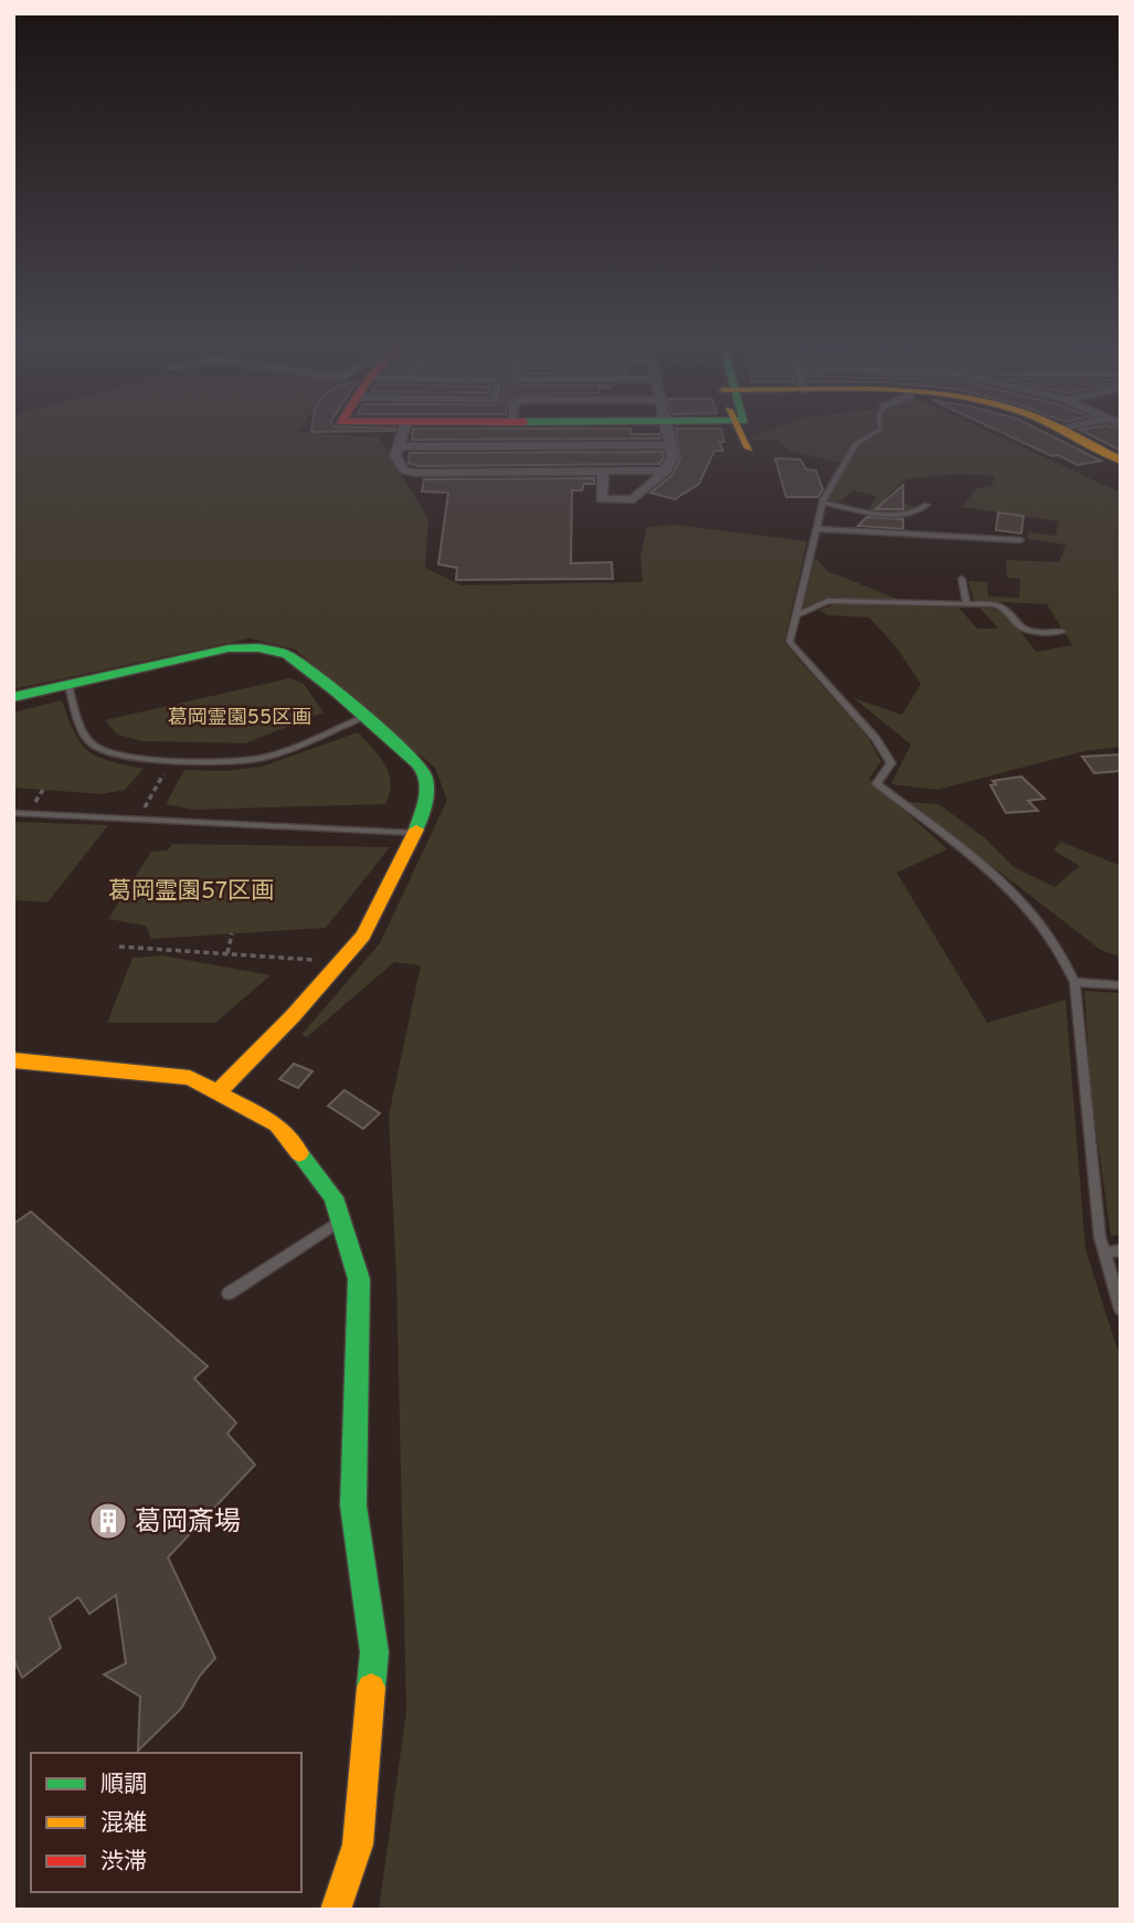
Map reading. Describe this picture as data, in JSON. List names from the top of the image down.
{
  "parks": ["葛岡霊園55区画", "葛岡霊園57区画"],
  "places": {
    "building": ["葛岡斎場"]
  },
  "legend": ["順調", "混雑", "渋滞"]
}
